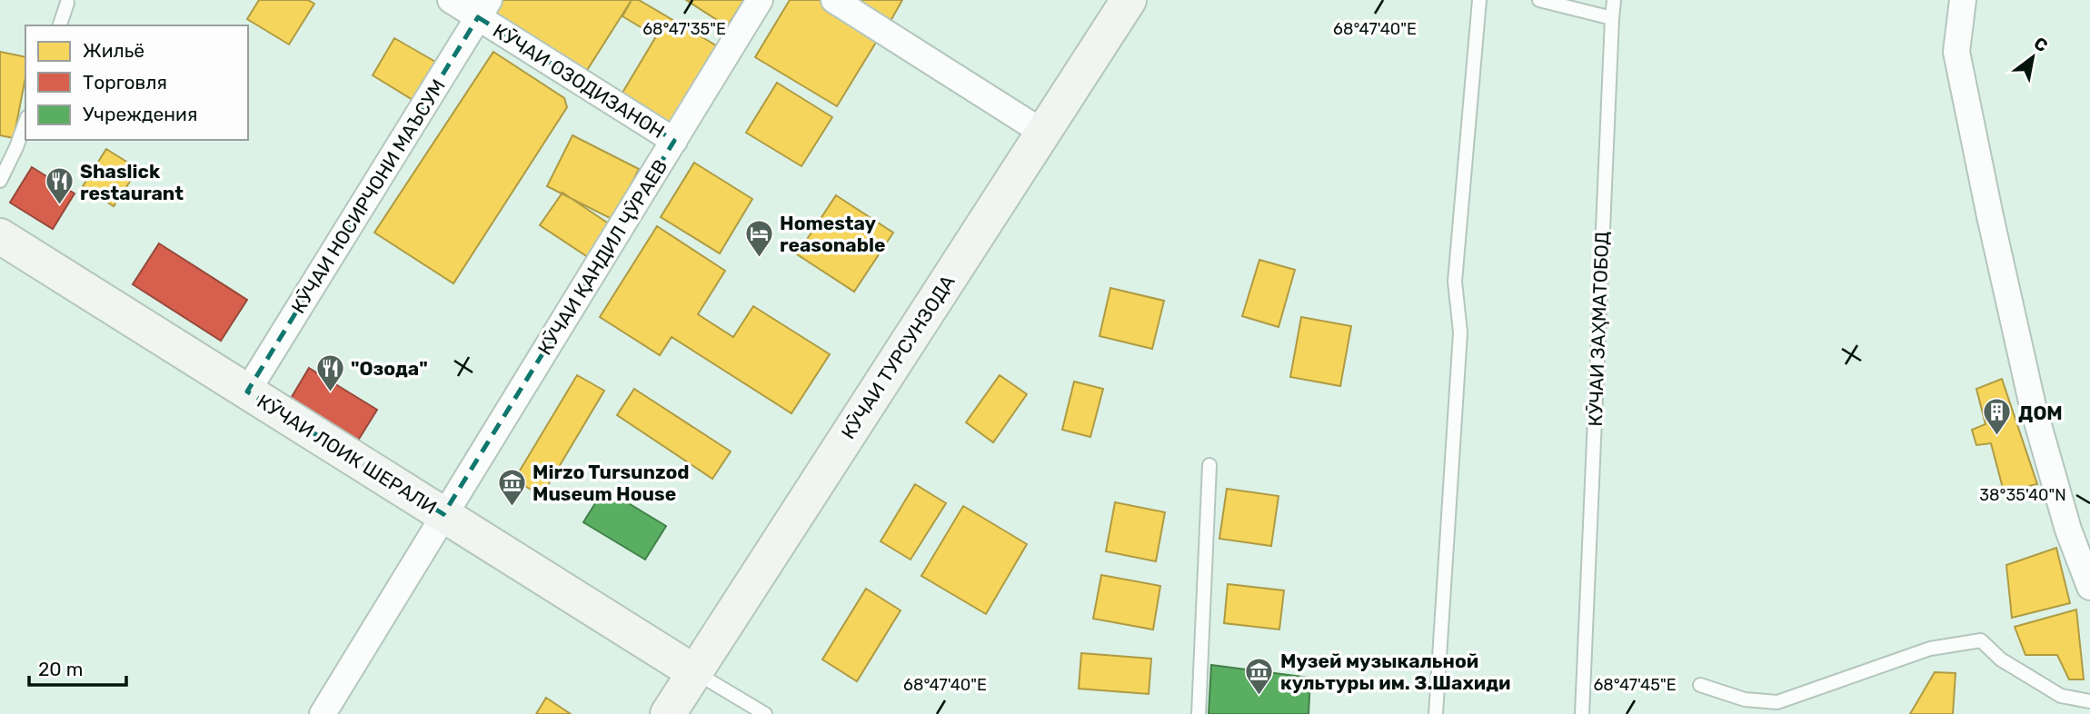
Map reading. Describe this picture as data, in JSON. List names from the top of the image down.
{
  "streets": {
    "main road": ["КӮЧАИ ТУРСУНЗОДА", "КӮЧАИ ЛОИК ШЕРАЛИ"],
    "street": ["КӮЧАИ ОЗОДИЗАНОН", "КӮЧАИ НОСИРЧОНИ МАЪСУМ", "КӮЧАИ ҚАНДИЛ ҶӮРАЕВ"],
    "lane": ["КӮЧАИ ЗАҲМАТОБОД"]
  },
  "crossings": [
    ["КӮЧАИ ОЗОДИЗАНОН", "КӮЧАИ НОСИРЧОНИ МАЪСУМ"],
    ["КӮЧАИ ОЗОДИЗАНОН", "КӮЧАИ ҚАНДИЛ ҶӮРАЕВ"],
    ["КӮЧАИ НОСИРЧОНИ МАЪСУМ", "КӮЧАИ ЛОИК ШЕРАЛИ"],
    ["КӮЧАИ ҚАНДИЛ ҶӮРАЕВ", "КӮЧАИ ЛОИК ШЕРАЛИ"],
    ["КӮЧАИ ТУРСУНЗОДА", "КӮЧАИ ЛОИК ШЕРАЛИ"]
  ],
  "places": {
    "restaurant": ["Shaslick restaurant", "\"Озода\""],
    "hotel": ["Homestay reasonable"],
    "building": ["ДОМ"],
    "museum": ["Mirzo Tursunzod Museum House", "Музей музыкальной культуры им. З.Шахиди"]
  },
  "legend": ["Жильё", "Торговля", "Учреждения"],
  "scale_bar": "20 m",
  "north": "top right",
  "coordinates": [
    "68°47'35\"E",
    "68°47'40\"E",
    "38°35'40\"N",
    "68°47'45\"E"
  ]
}
